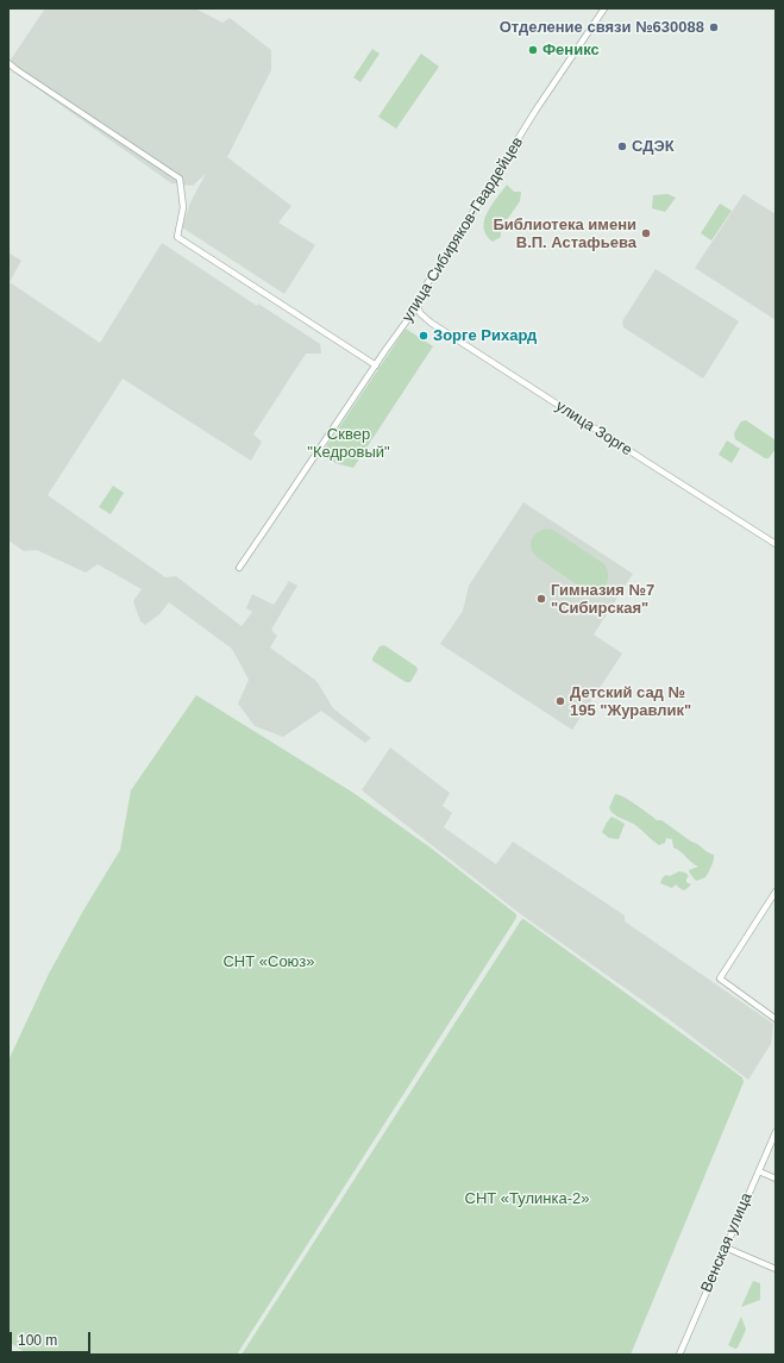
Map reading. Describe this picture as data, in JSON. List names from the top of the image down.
{
  "streets": {
    "street": ["улица Сибиряков-Гвардейцев", "улица Зорге", "Венская улица"]
  },
  "crossings": [
    ["улица Сибиряков-Гвардейцев", "улица Зорге"]
  ],
  "parks": ["Сквер \"Кедровый\"", "СНТ «Союз»", "СНТ «Тулинка-2»"],
  "places": [
    "Отделение связи №630088",
    "Феникс",
    "СДЭК",
    "Библиотека имени В.П. Астафьева",
    "Зорге Рихард",
    "Гимназия №7 \"Сибирская\"",
    "Детский сад № 195 \"Журавлик\""
  ],
  "scale_bar": "100 m"
}
